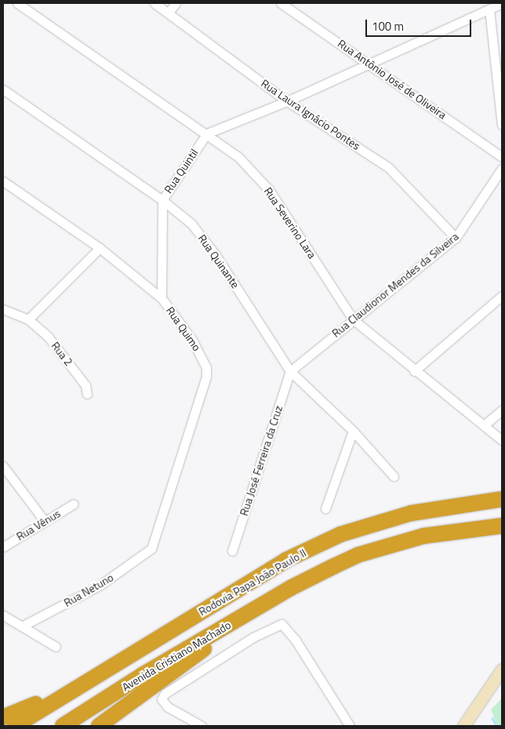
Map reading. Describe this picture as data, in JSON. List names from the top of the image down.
{
  "streets": {
    "highway": ["Rodovia Papa João Paulo II", "Avenida Cristiano Machado"],
    "street": [
      "Rua Antônio José de Oliveira",
      "Rua Laura Ignácio Pontes",
      "Rua Quintil",
      "Rua Severino Lara",
      "Rua Quinante",
      "Rua Claudionor Mendes da Silveira",
      "Rua Quimo",
      "Rua 2",
      "Rua José Ferreira da Cruz",
      "Rua Vênus",
      "Rua Netuno"
    ]
  },
  "crossings": [
    ["Rua Laura Ignácio Pontes", "Rua Claudionor Mendes da Silveira"],
    ["Rua Quintil", "Rua Severino Lara"],
    ["Rua Quintil", "Rua Quinante"],
    ["Rua Quintil", "Rua Quimo"],
    ["Rua Severino Lara", "Rua Claudionor Mendes da Silveira"],
    ["Rua Quinante", "Rua Claudionor Mendes da Silveira"],
    ["Rua Quinante", "Rua José Ferreira da Cruz"],
    ["Rua Claudionor Mendes da Silveira", "Rua José Ferreira da Cruz"],
    ["Rua Quimo", "Rua Netuno"]
  ],
  "scale_bar": "100 m"
}
